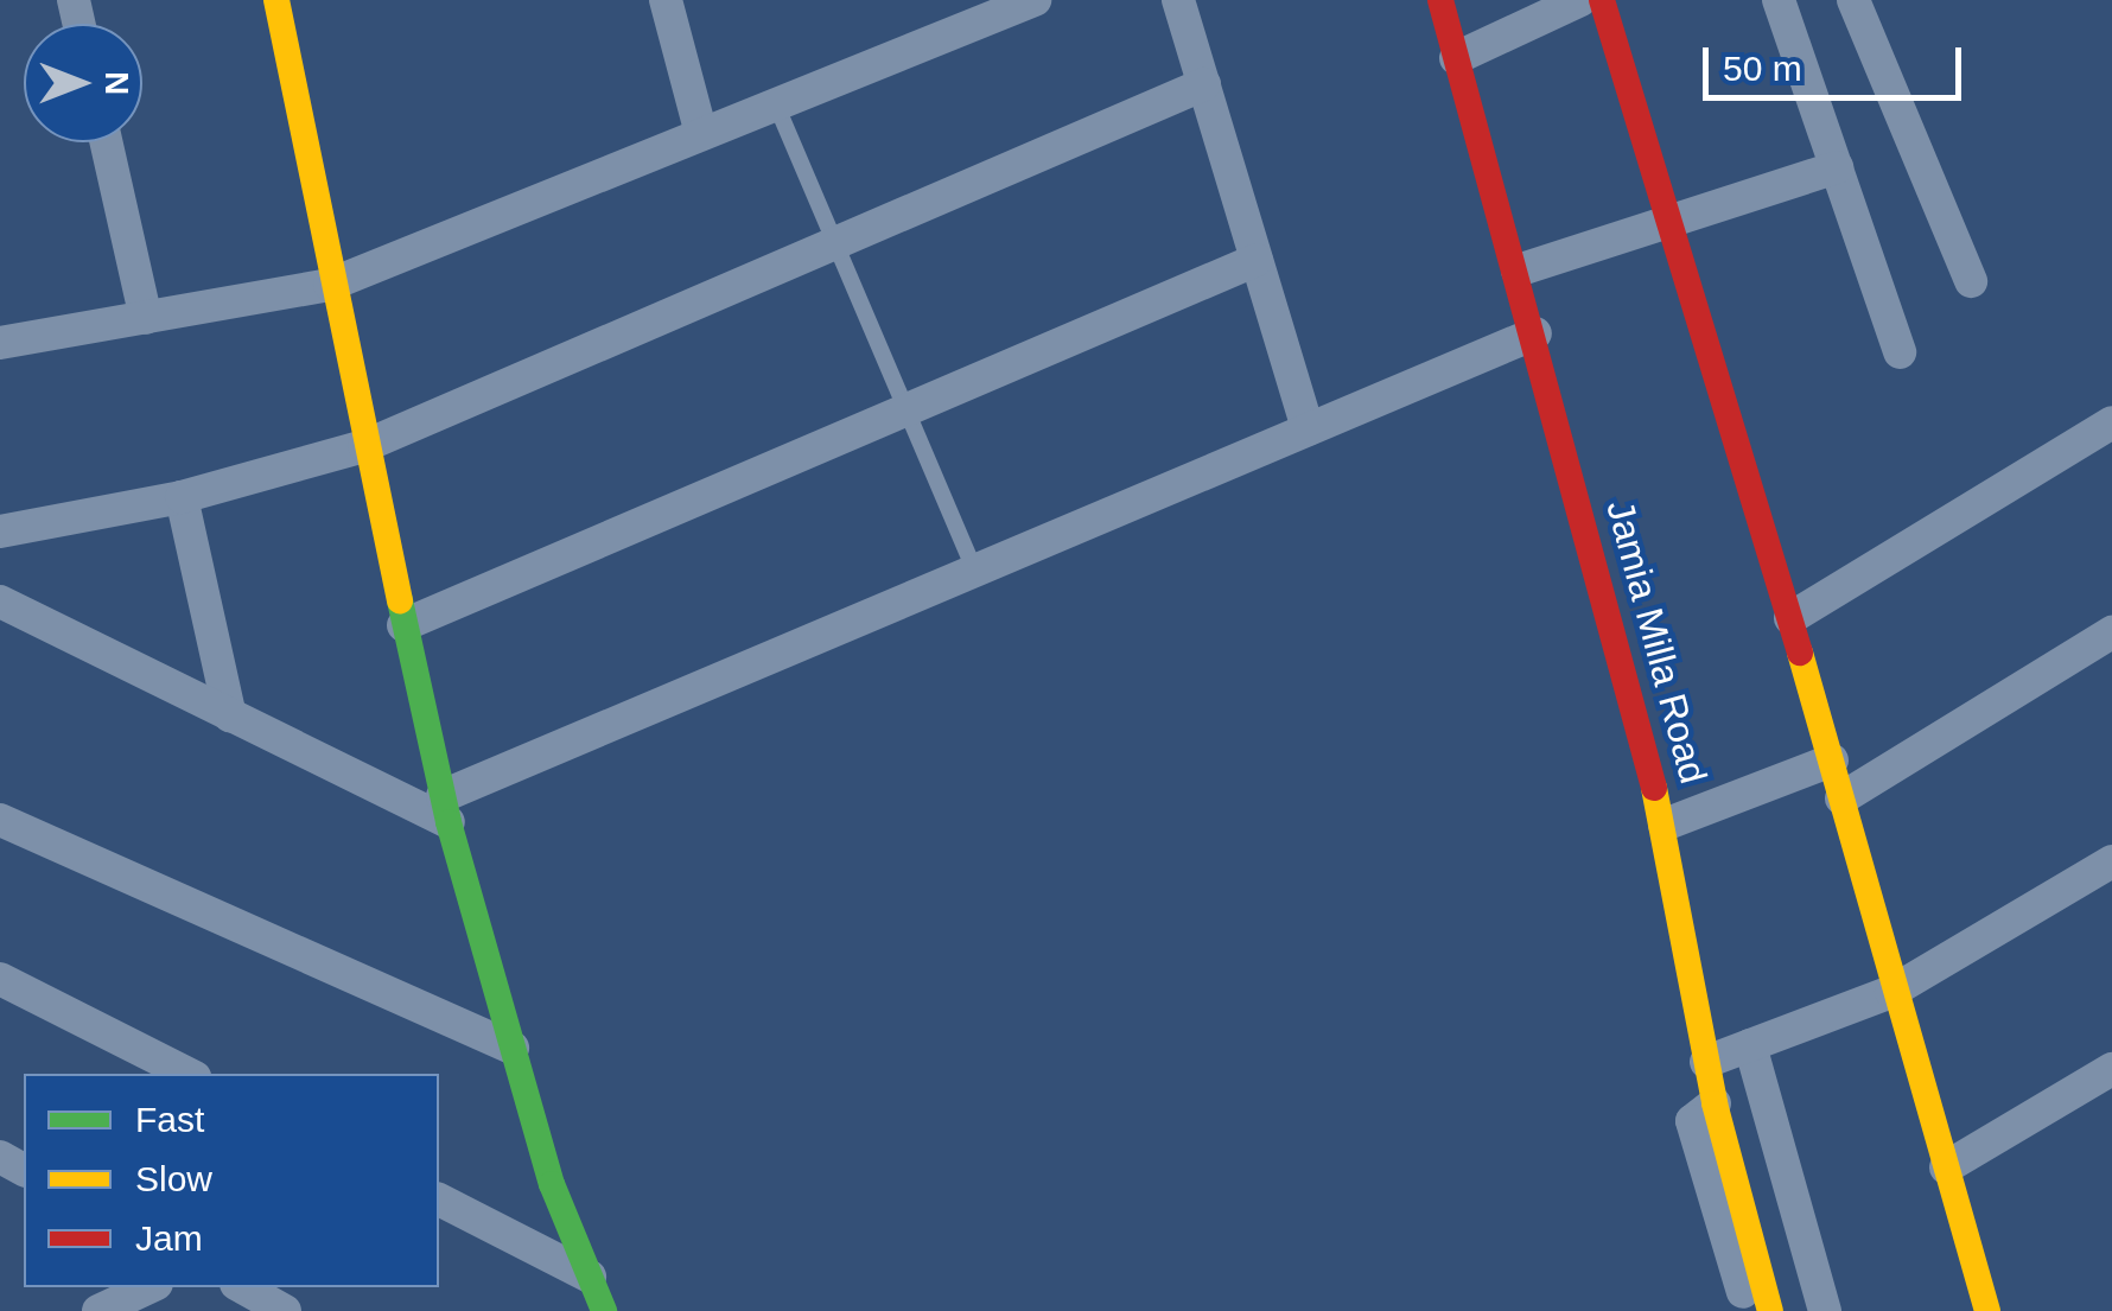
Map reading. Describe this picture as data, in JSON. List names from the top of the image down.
{
  "streets": {
    "street": ["Jamia Milla Road"]
  },
  "legend": ["Fast", "Slow", "Jam"],
  "scale_bar": "50 m",
  "north": "right"
}
